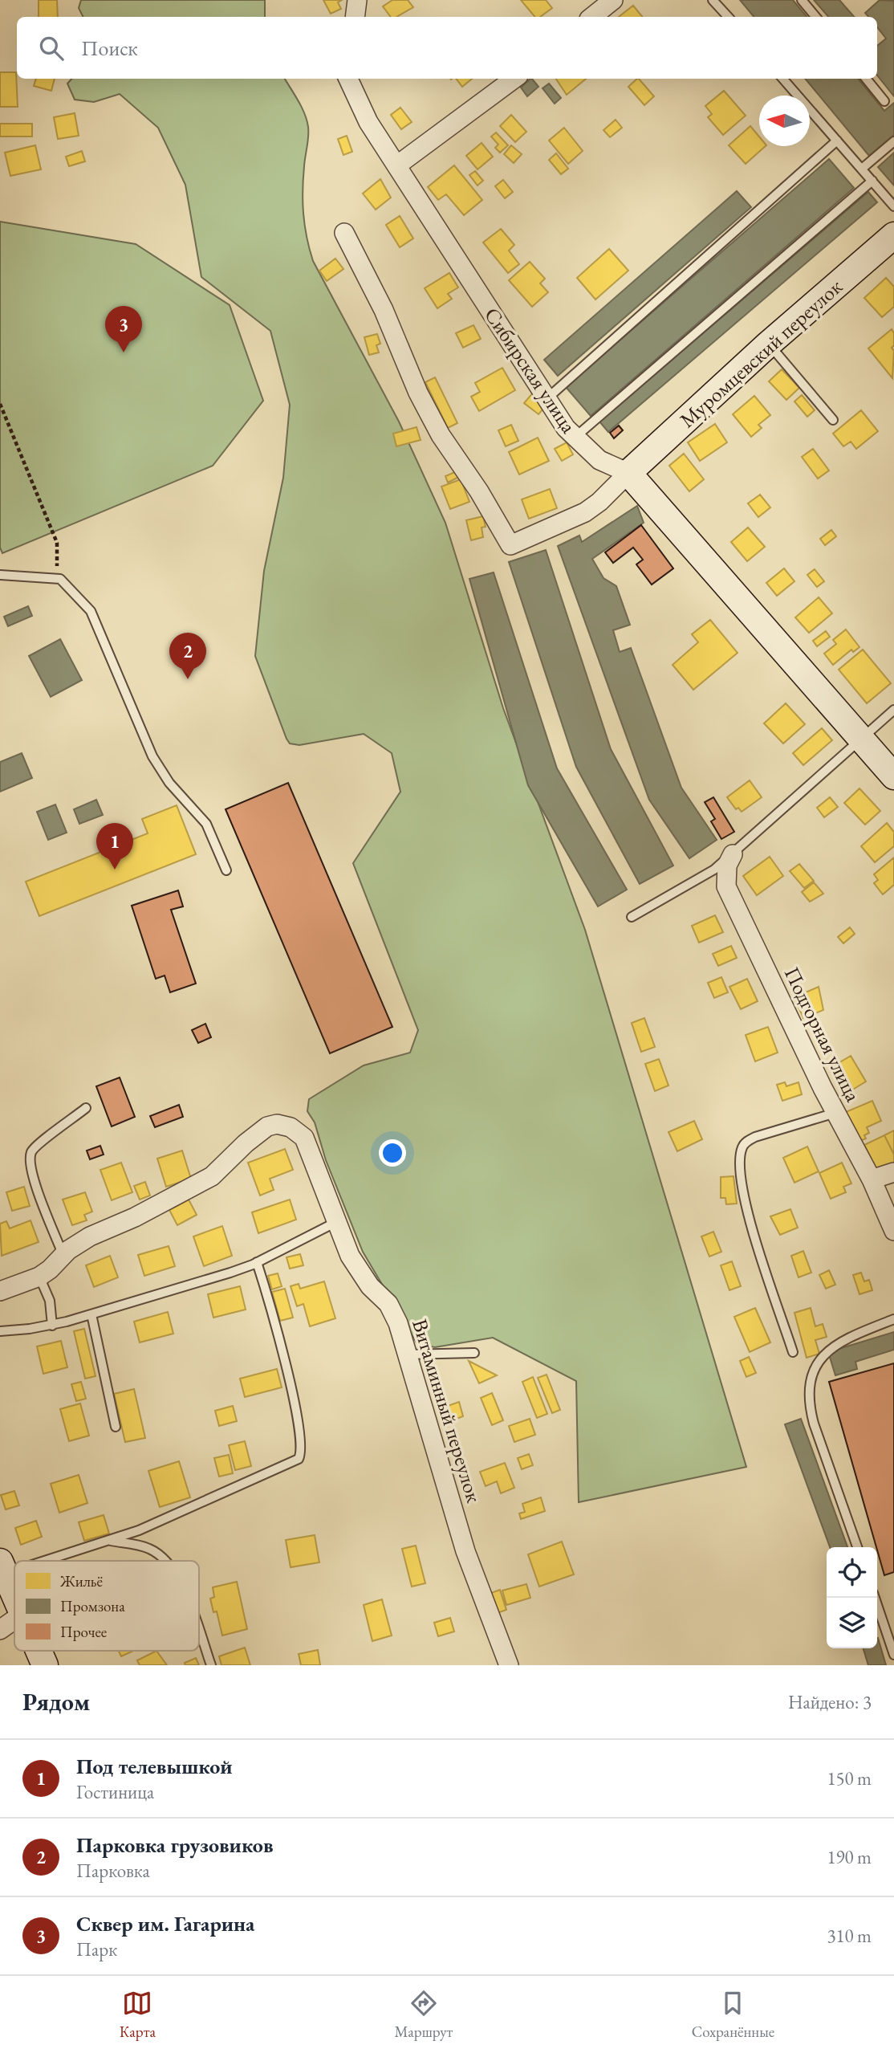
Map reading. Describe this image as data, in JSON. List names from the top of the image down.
{
  "streets": {
    "street": [
      "Муромцевский переулок",
      "Сибирская улица",
      "Подгорная улица",
      "Витаминный переулок"
    ]
  },
  "crossings": [
    ["Муромцевский переулок", "Сибирская улица"]
  ],
  "legend": ["Жильё", "Промзона", "Прочее"],
  "north": "left",
  "page": {
    "search": "Поиск",
    "pins": ["3", "2", "1"],
    "heading": ["Рядом", "Найдено: 3"],
    "list": [
      {
        "mark": "1",
        "name": "Под телевышкой",
        "note": "Гостиница",
        "value": "150 m"
      },
      {
        "mark": "2",
        "name": "Парковка грузовиков",
        "note": "Парковка",
        "value": "190 m"
      },
      {
        "mark": "3",
        "name": "Сквер им. Гагарина",
        "note": "Парк",
        "value": "310 m"
      }
    ],
    "nav": ["Карта", "Маршрут", "Сохранённые"]
  }
}
